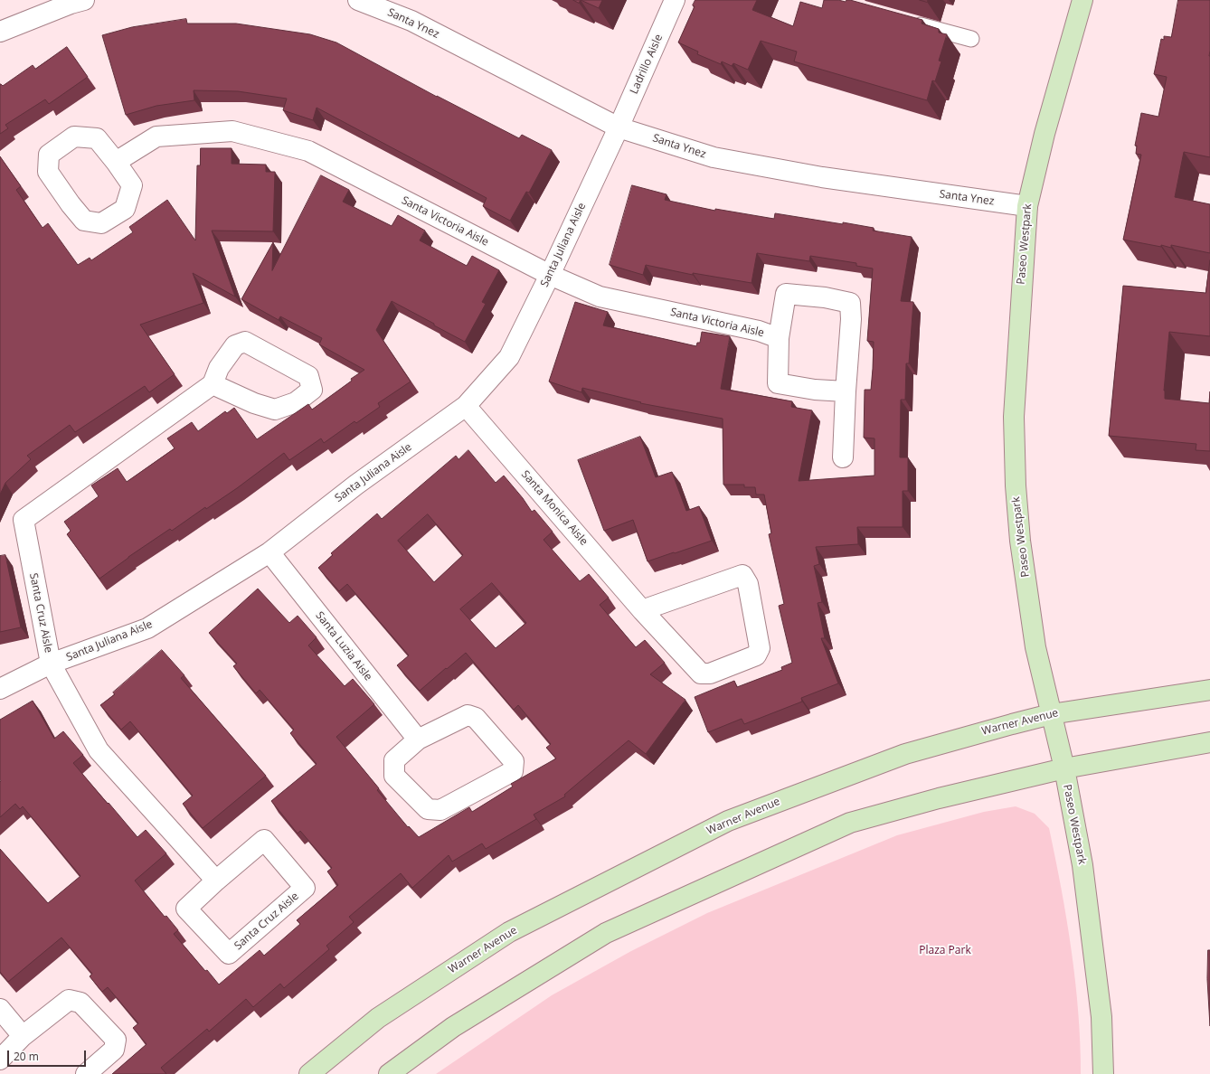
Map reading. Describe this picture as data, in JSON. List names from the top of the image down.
{
  "streets": {
    "street": [
      "Santa Ynez",
      "Ladrillo Aisle",
      "Santa Victoria Aisle",
      "Paseo Westpark",
      "Santa Juliana Aisle",
      "Santa Monica Aisle",
      "Santa Cruz Aisle",
      "Santa Luzia Aisle",
      "Warner Avenue"
    ]
  },
  "crossings": [
    ["Santa Ynez", "Ladrillo Aisle"],
    ["Santa Ynez", "Paseo Westpark"],
    ["Santa Ynez", "Santa Juliana Aisle"],
    ["Ladrillo Aisle", "Santa Juliana Aisle"],
    ["Santa Victoria Aisle", "Santa Juliana Aisle"],
    ["Paseo Westpark", "Warner Avenue"],
    ["Santa Juliana Aisle", "Santa Monica Aisle"],
    ["Santa Juliana Aisle", "Santa Cruz Aisle"],
    ["Santa Juliana Aisle", "Santa Luzia Aisle"]
  ],
  "parks": ["Plaza Park"],
  "scale_bar": "20 m"
}
